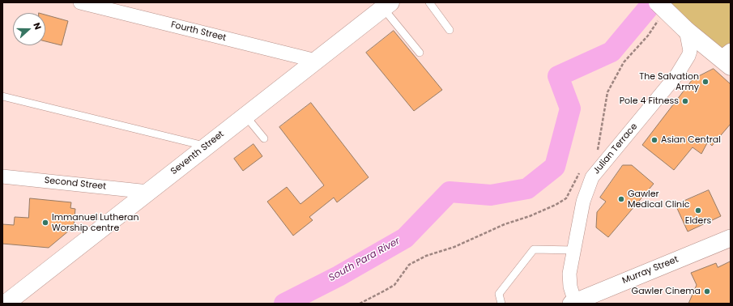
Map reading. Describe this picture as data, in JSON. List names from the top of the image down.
{
  "streets": {
    "main road": ["Seventh Street"],
    "street": [
      "Fourth Street",
      "Julian Terrace",
      "Second Street",
      "Murray Street"
    ]
  },
  "crossings": [
    ["Fourth Street", "Seventh Street"],
    ["Julian Terrace", "Murray Street"],
    ["Seventh Street", "Second Street"]
  ],
  "water": ["South Para River"],
  "places": [
    "The Salvation Army",
    "Pole 4 Fitness",
    "Asian Central",
    "Gawler Medical Clinic",
    "Elders",
    "Immanuel Lutheran Worship centre",
    "Gawler Cinema"
  ],
  "north": "right"
}
